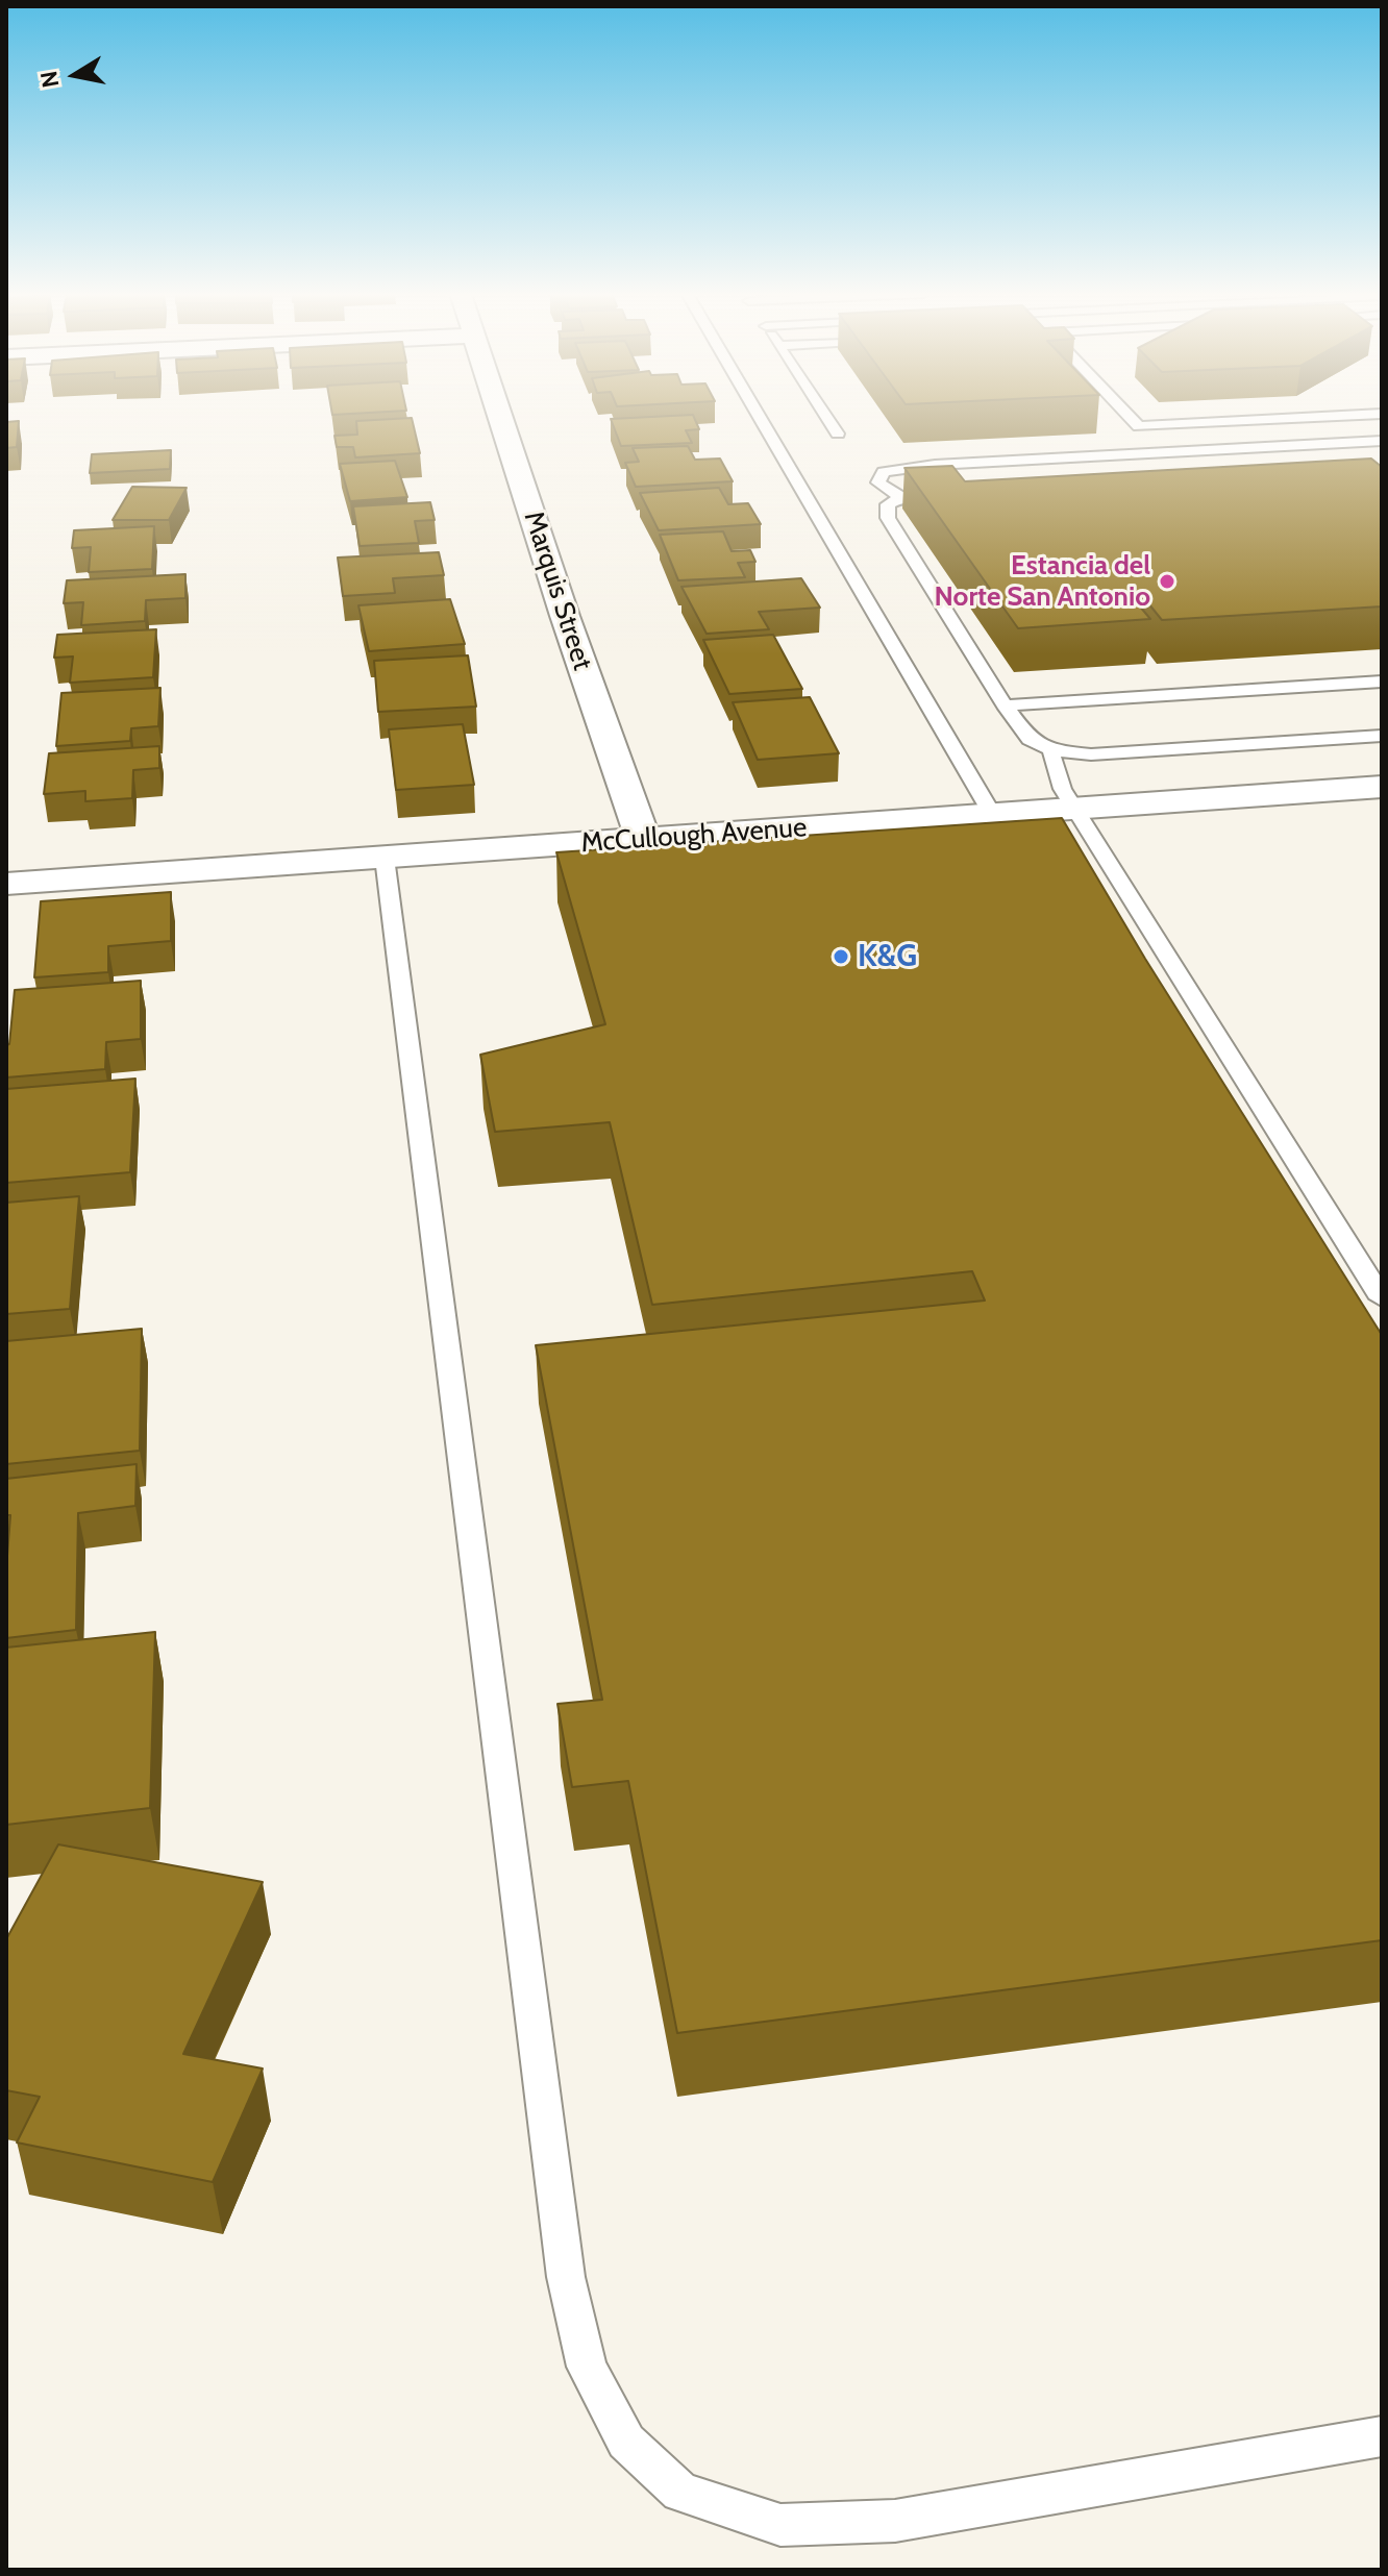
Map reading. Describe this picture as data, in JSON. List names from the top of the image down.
{
  "streets": {
    "street": ["Marquis Street", "McCullough Avenue"]
  },
  "crossings": [
    ["Marquis Street", "McCullough Avenue"]
  ],
  "places": ["Estancia del Norte San Antonio", "K&G"],
  "north": "left"
}
